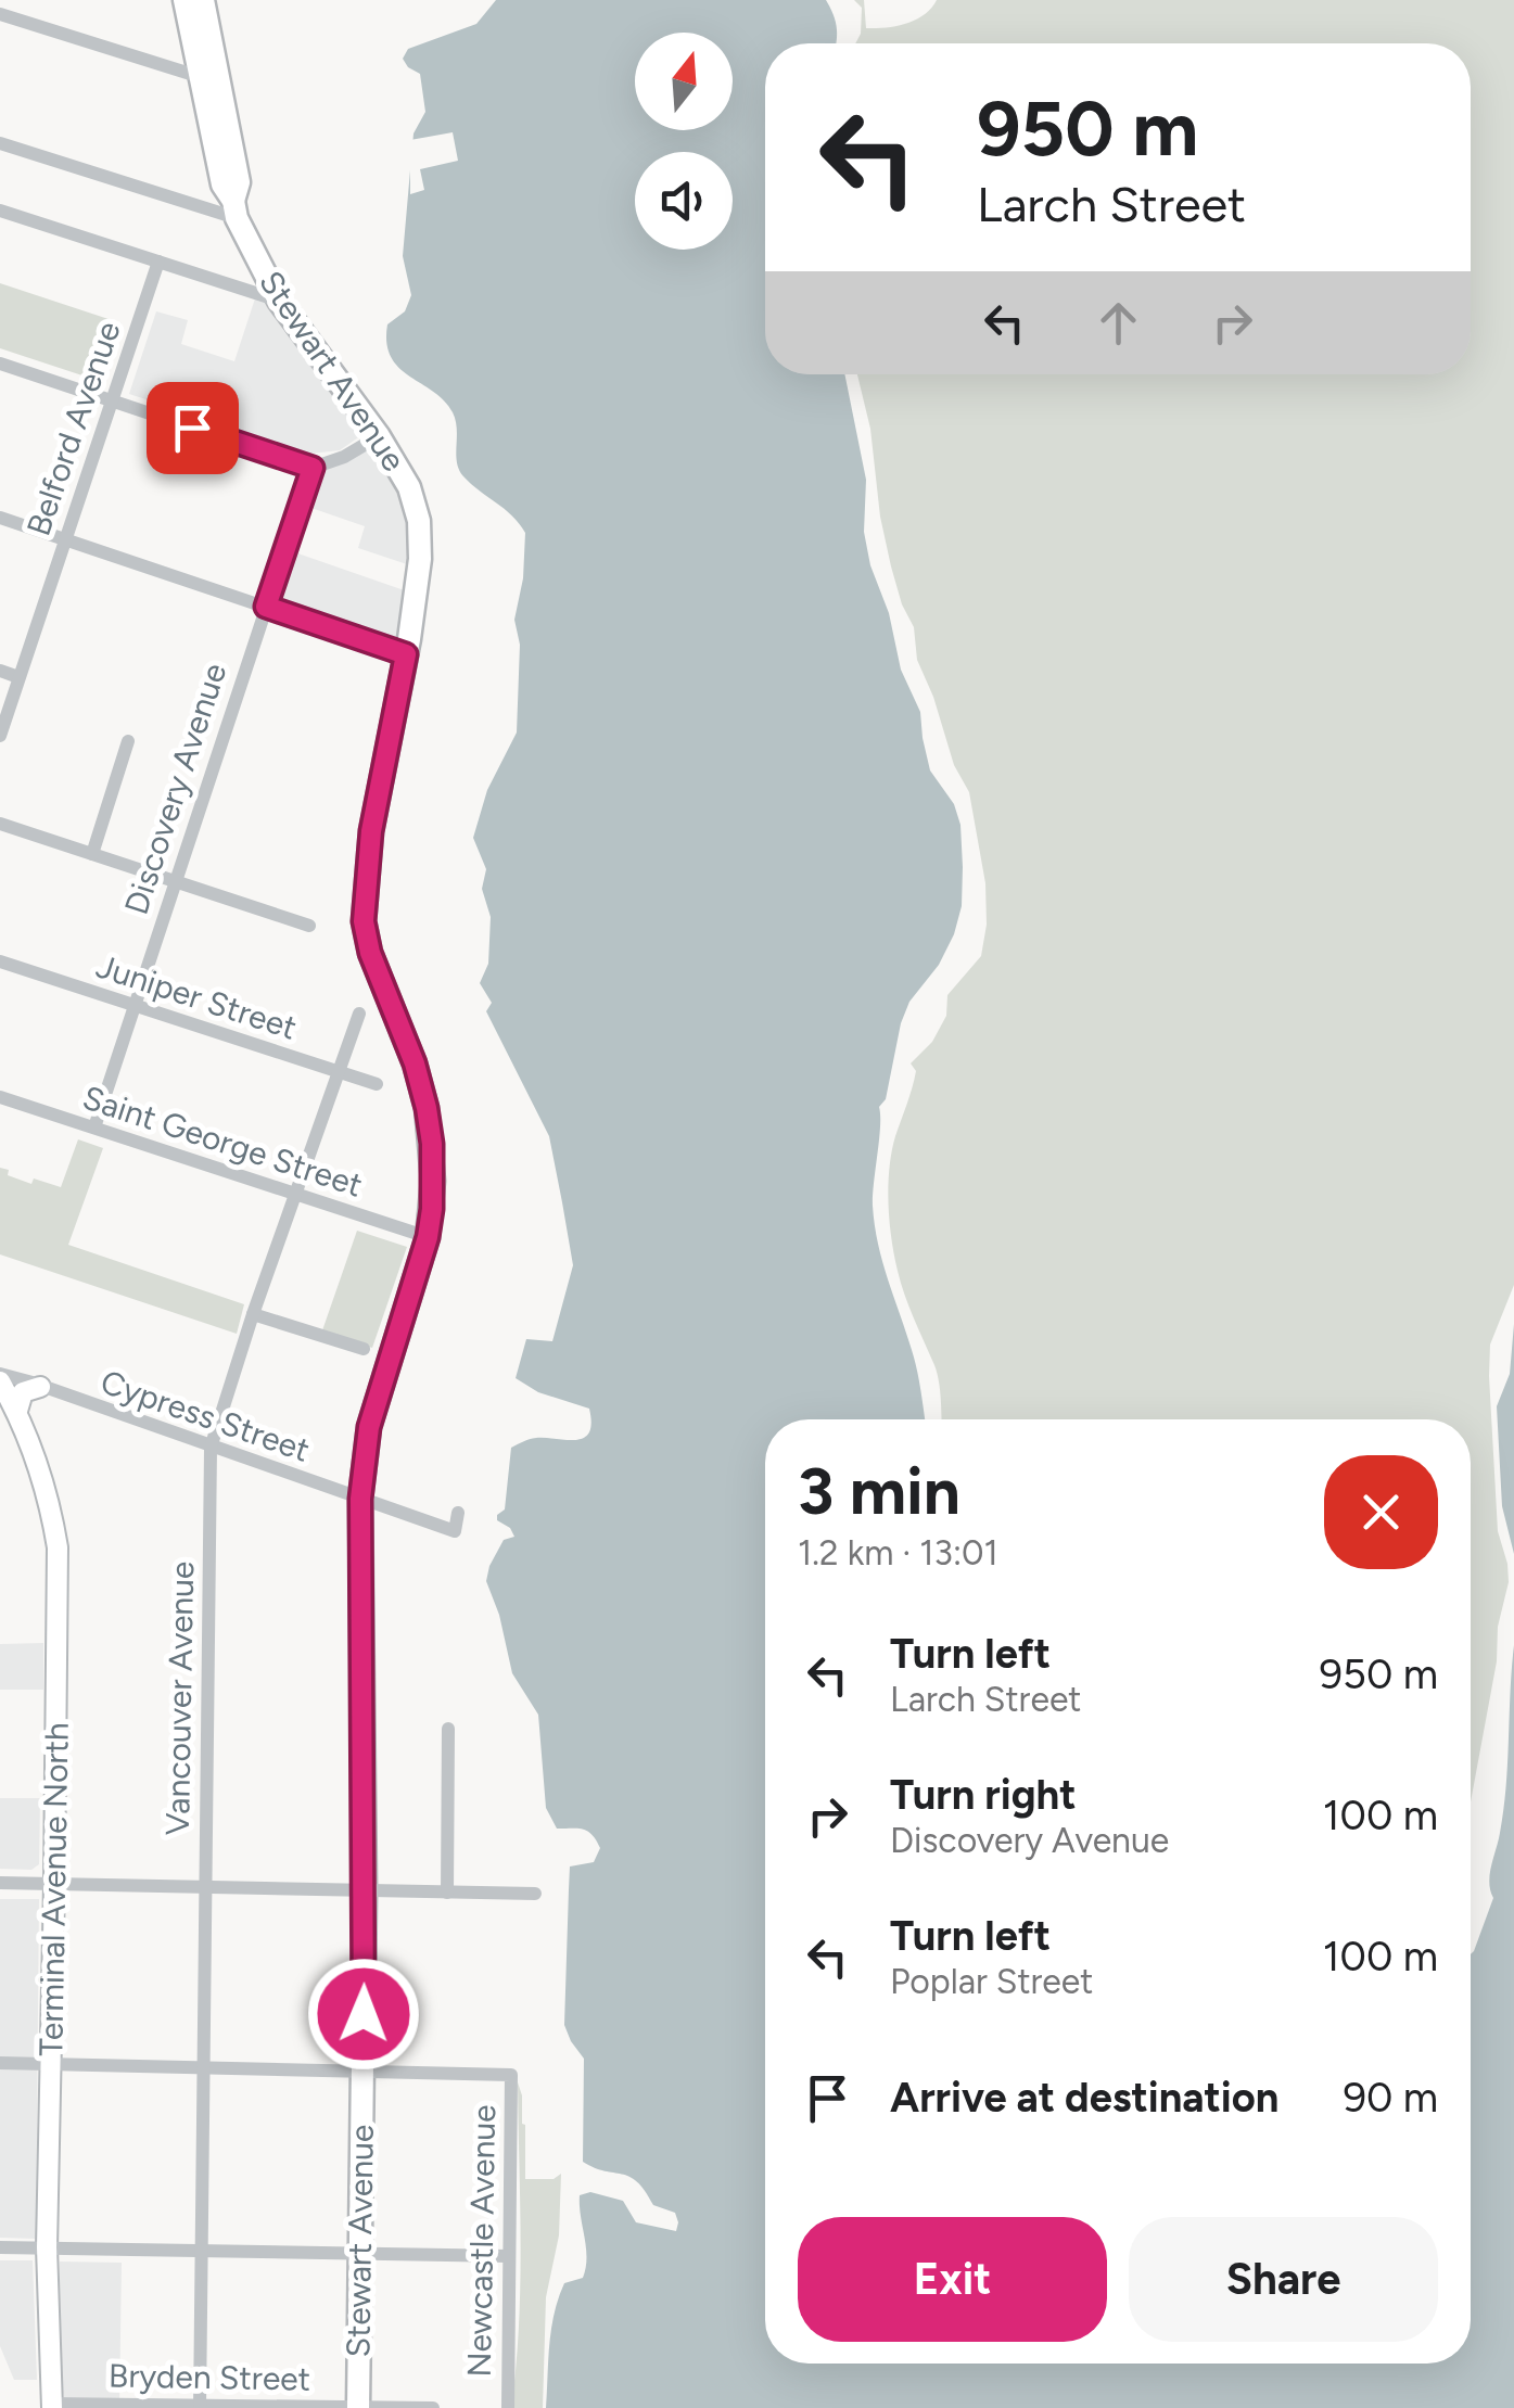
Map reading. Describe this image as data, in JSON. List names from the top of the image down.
{
  "streets": {
    "highway": ["Stewart Avenue"],
    "main road": ["Terminal Avenue North"],
    "street": [
      "Belford Avenue",
      "Discovery Avenue",
      "Juniper Street",
      "Saint George Street",
      "Cypress Street",
      "Vancouver Avenue",
      "Newcastle Avenue",
      "Bryden Street"
    ]
  },
  "crossings": [
    ["Stewart Avenue", "Saint George Street"],
    ["Stewart Avenue", "Cypress Street"],
    ["Stewart Avenue", "Newcastle Avenue"],
    ["Stewart Avenue", "Bryden Street"],
    ["Discovery Avenue", "Juniper Street"],
    ["Discovery Avenue", "Saint George Street"],
    ["Juniper Street", "Vancouver Avenue"],
    ["Saint George Street", "Vancouver Avenue"],
    ["Cypress Street", "Vancouver Avenue"],
    ["Cypress Street", "Terminal Avenue North"],
    ["Vancouver Avenue", "Bryden Street"],
    ["Terminal Avenue North", "Bryden Street"]
  ],
  "north": "top",
  "page": {
    "turn": ["950 m", "Larch Street"],
    "heading": ["3 min", "1.2 km · 13:01"],
    "list": [
      {
        "name": "Turn left",
        "note": "Larch Street",
        "value": "950 m"
      },
      {
        "name": "Turn right",
        "note": "Discovery Avenue",
        "value": "100 m"
      },
      {
        "name": "Turn left",
        "note": "Poplar Street",
        "value": "100 m"
      },
      {
        "name": "Arrive at destination",
        "value": "90 m"
      }
    ],
    "buttons": ["Exit", "Share"]
  }
}
